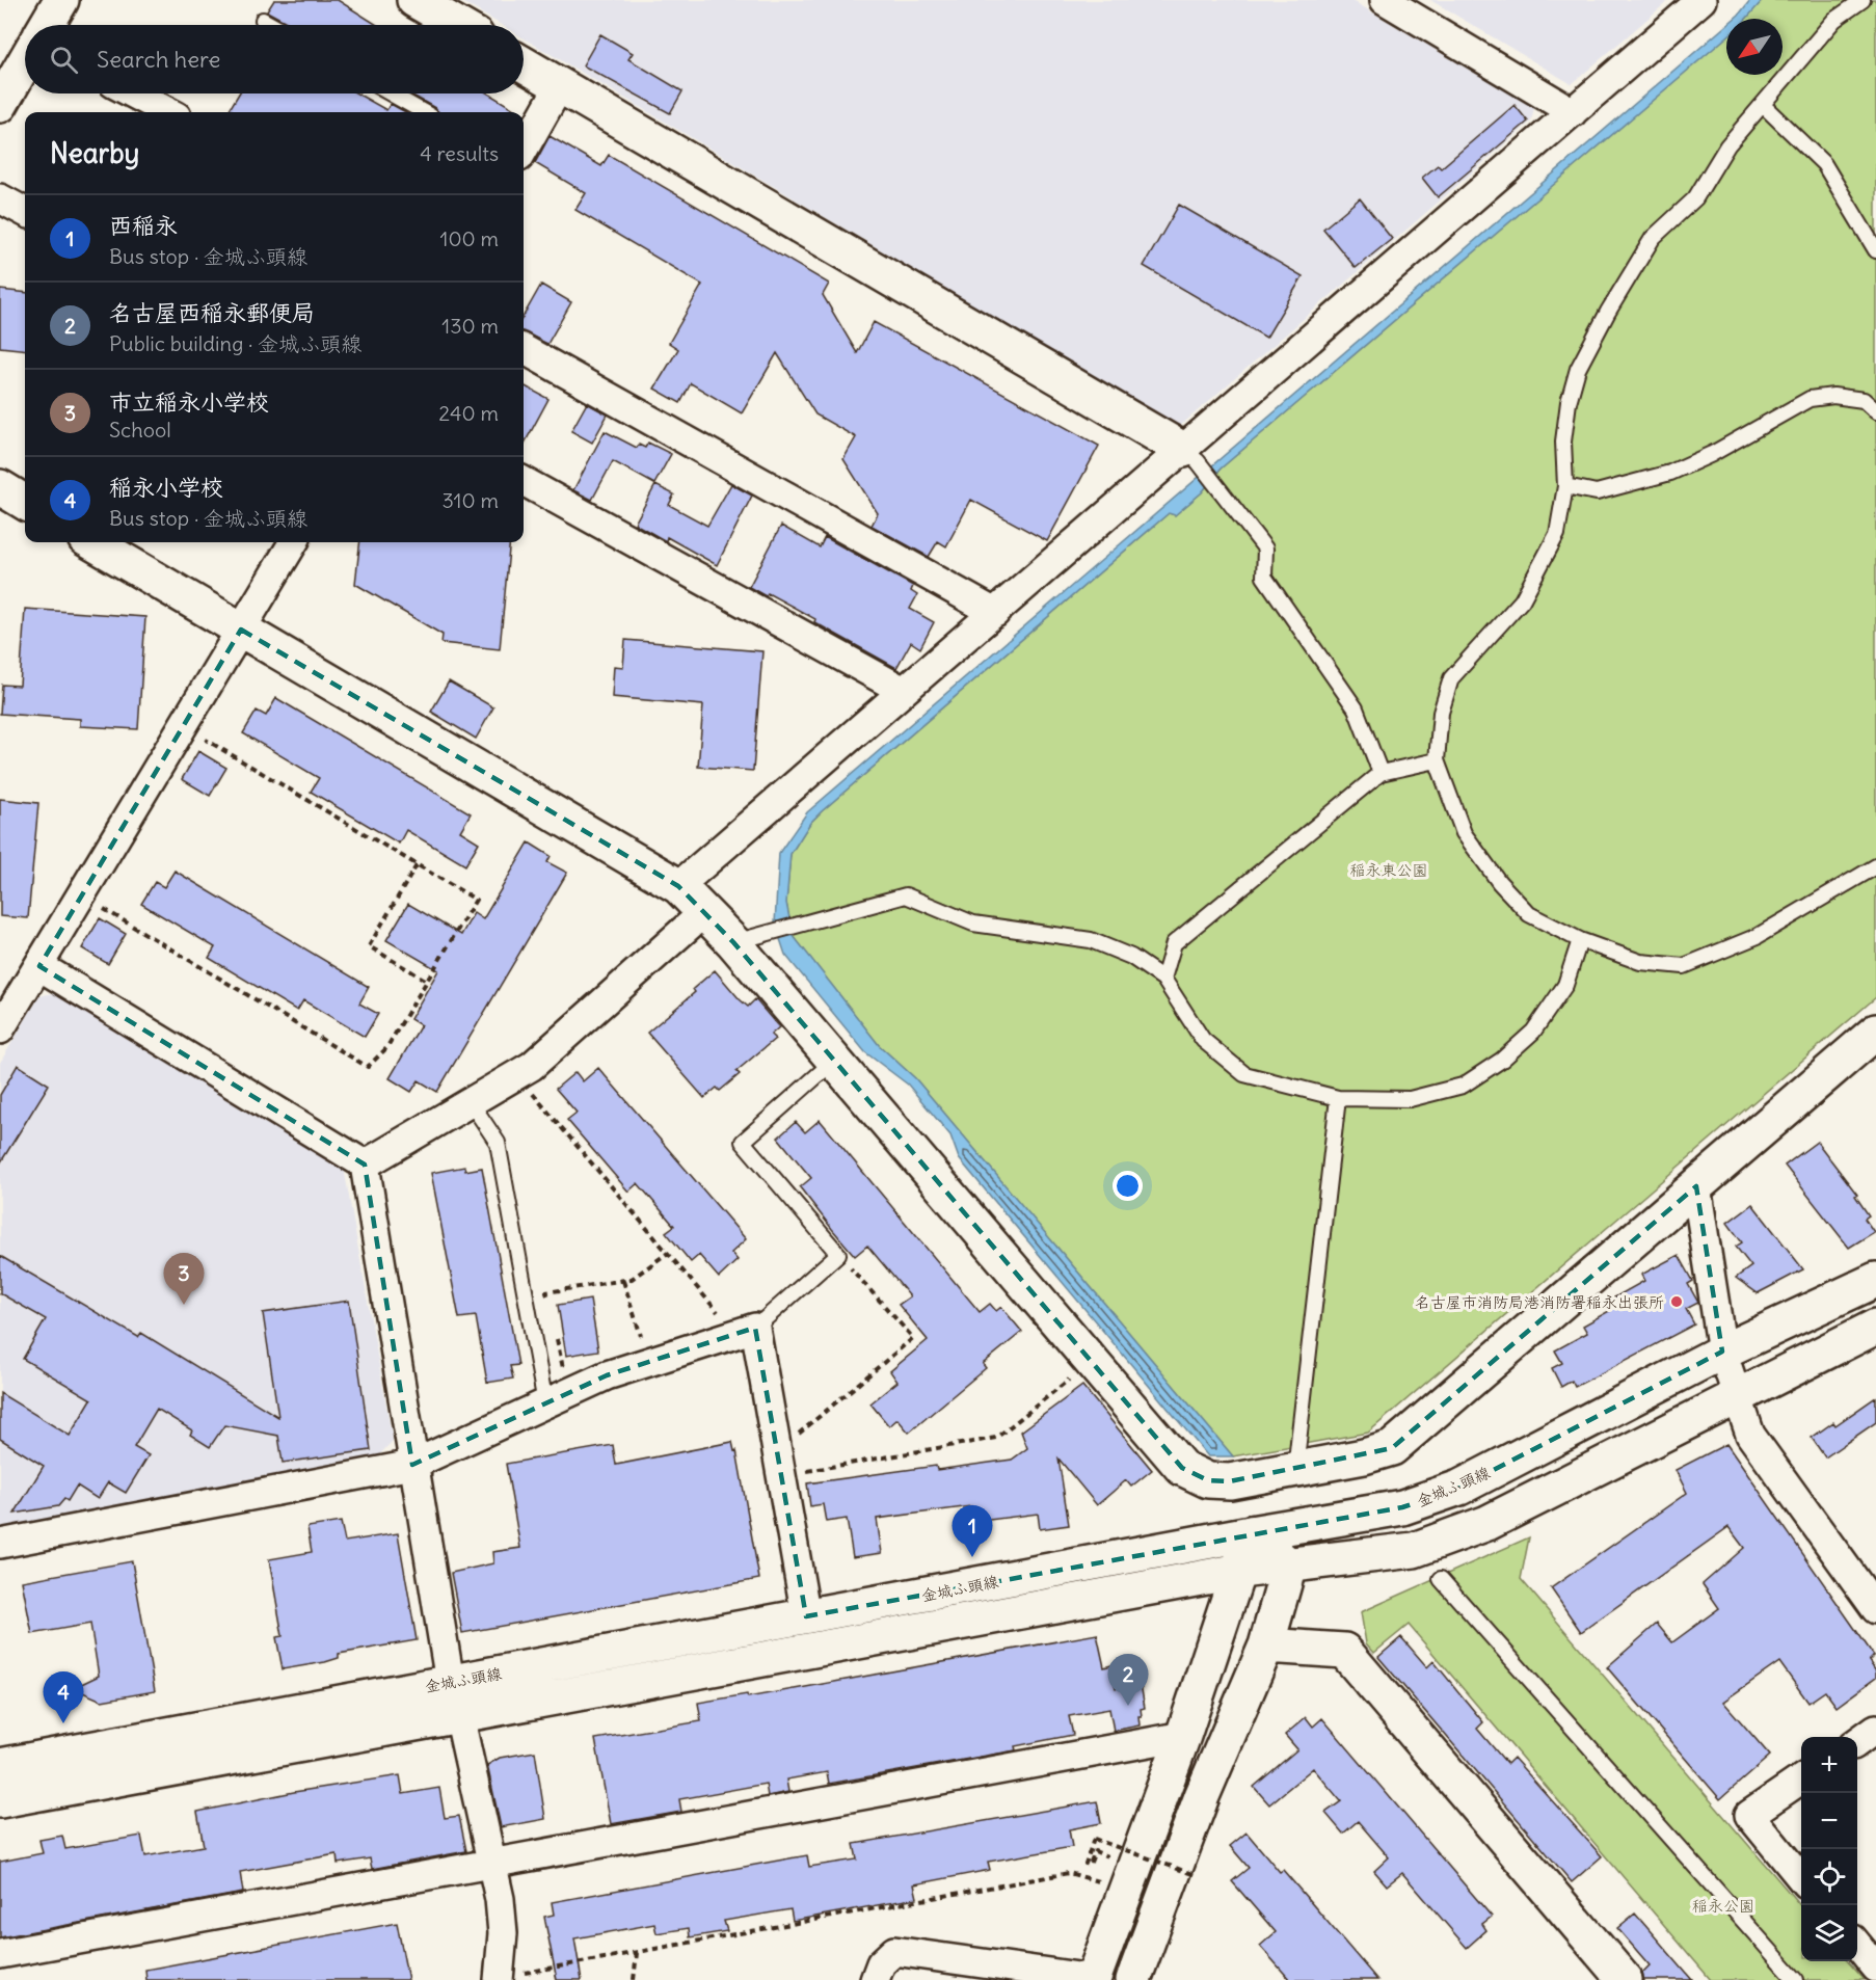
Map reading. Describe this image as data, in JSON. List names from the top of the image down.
{
  "streets": {
    "street": ["金城ふ頭線"]
  },
  "parks": ["稲永東公園", "稲永公園"],
  "places": ["名古屋市消防局港消防署稲永出張所"],
  "north": "bottom left",
  "page": {
    "search": "Search here",
    "heading": ["Nearby", "4 results"],
    "list": [
      {
        "mark": "1",
        "name": "西稲永",
        "note": "Bus stop · 金城ふ頭線",
        "value": "100 m"
      },
      {
        "mark": "2",
        "name": "名古屋西稲永郵便局",
        "note": "Public building · 金城ふ頭線",
        "value": "130 m"
      },
      {
        "mark": "3",
        "name": "市立稲永小学校",
        "note": "School",
        "value": "240 m"
      },
      {
        "mark": "4",
        "name": "稲永小学校",
        "note": "Bus stop · 金城ふ頭線",
        "value": "310 m"
      }
    ],
    "pins": [
      "3",
      "1",
      "2",
      "4"
    ],
    "map_buttons": ["+", "−"]
  }
}
